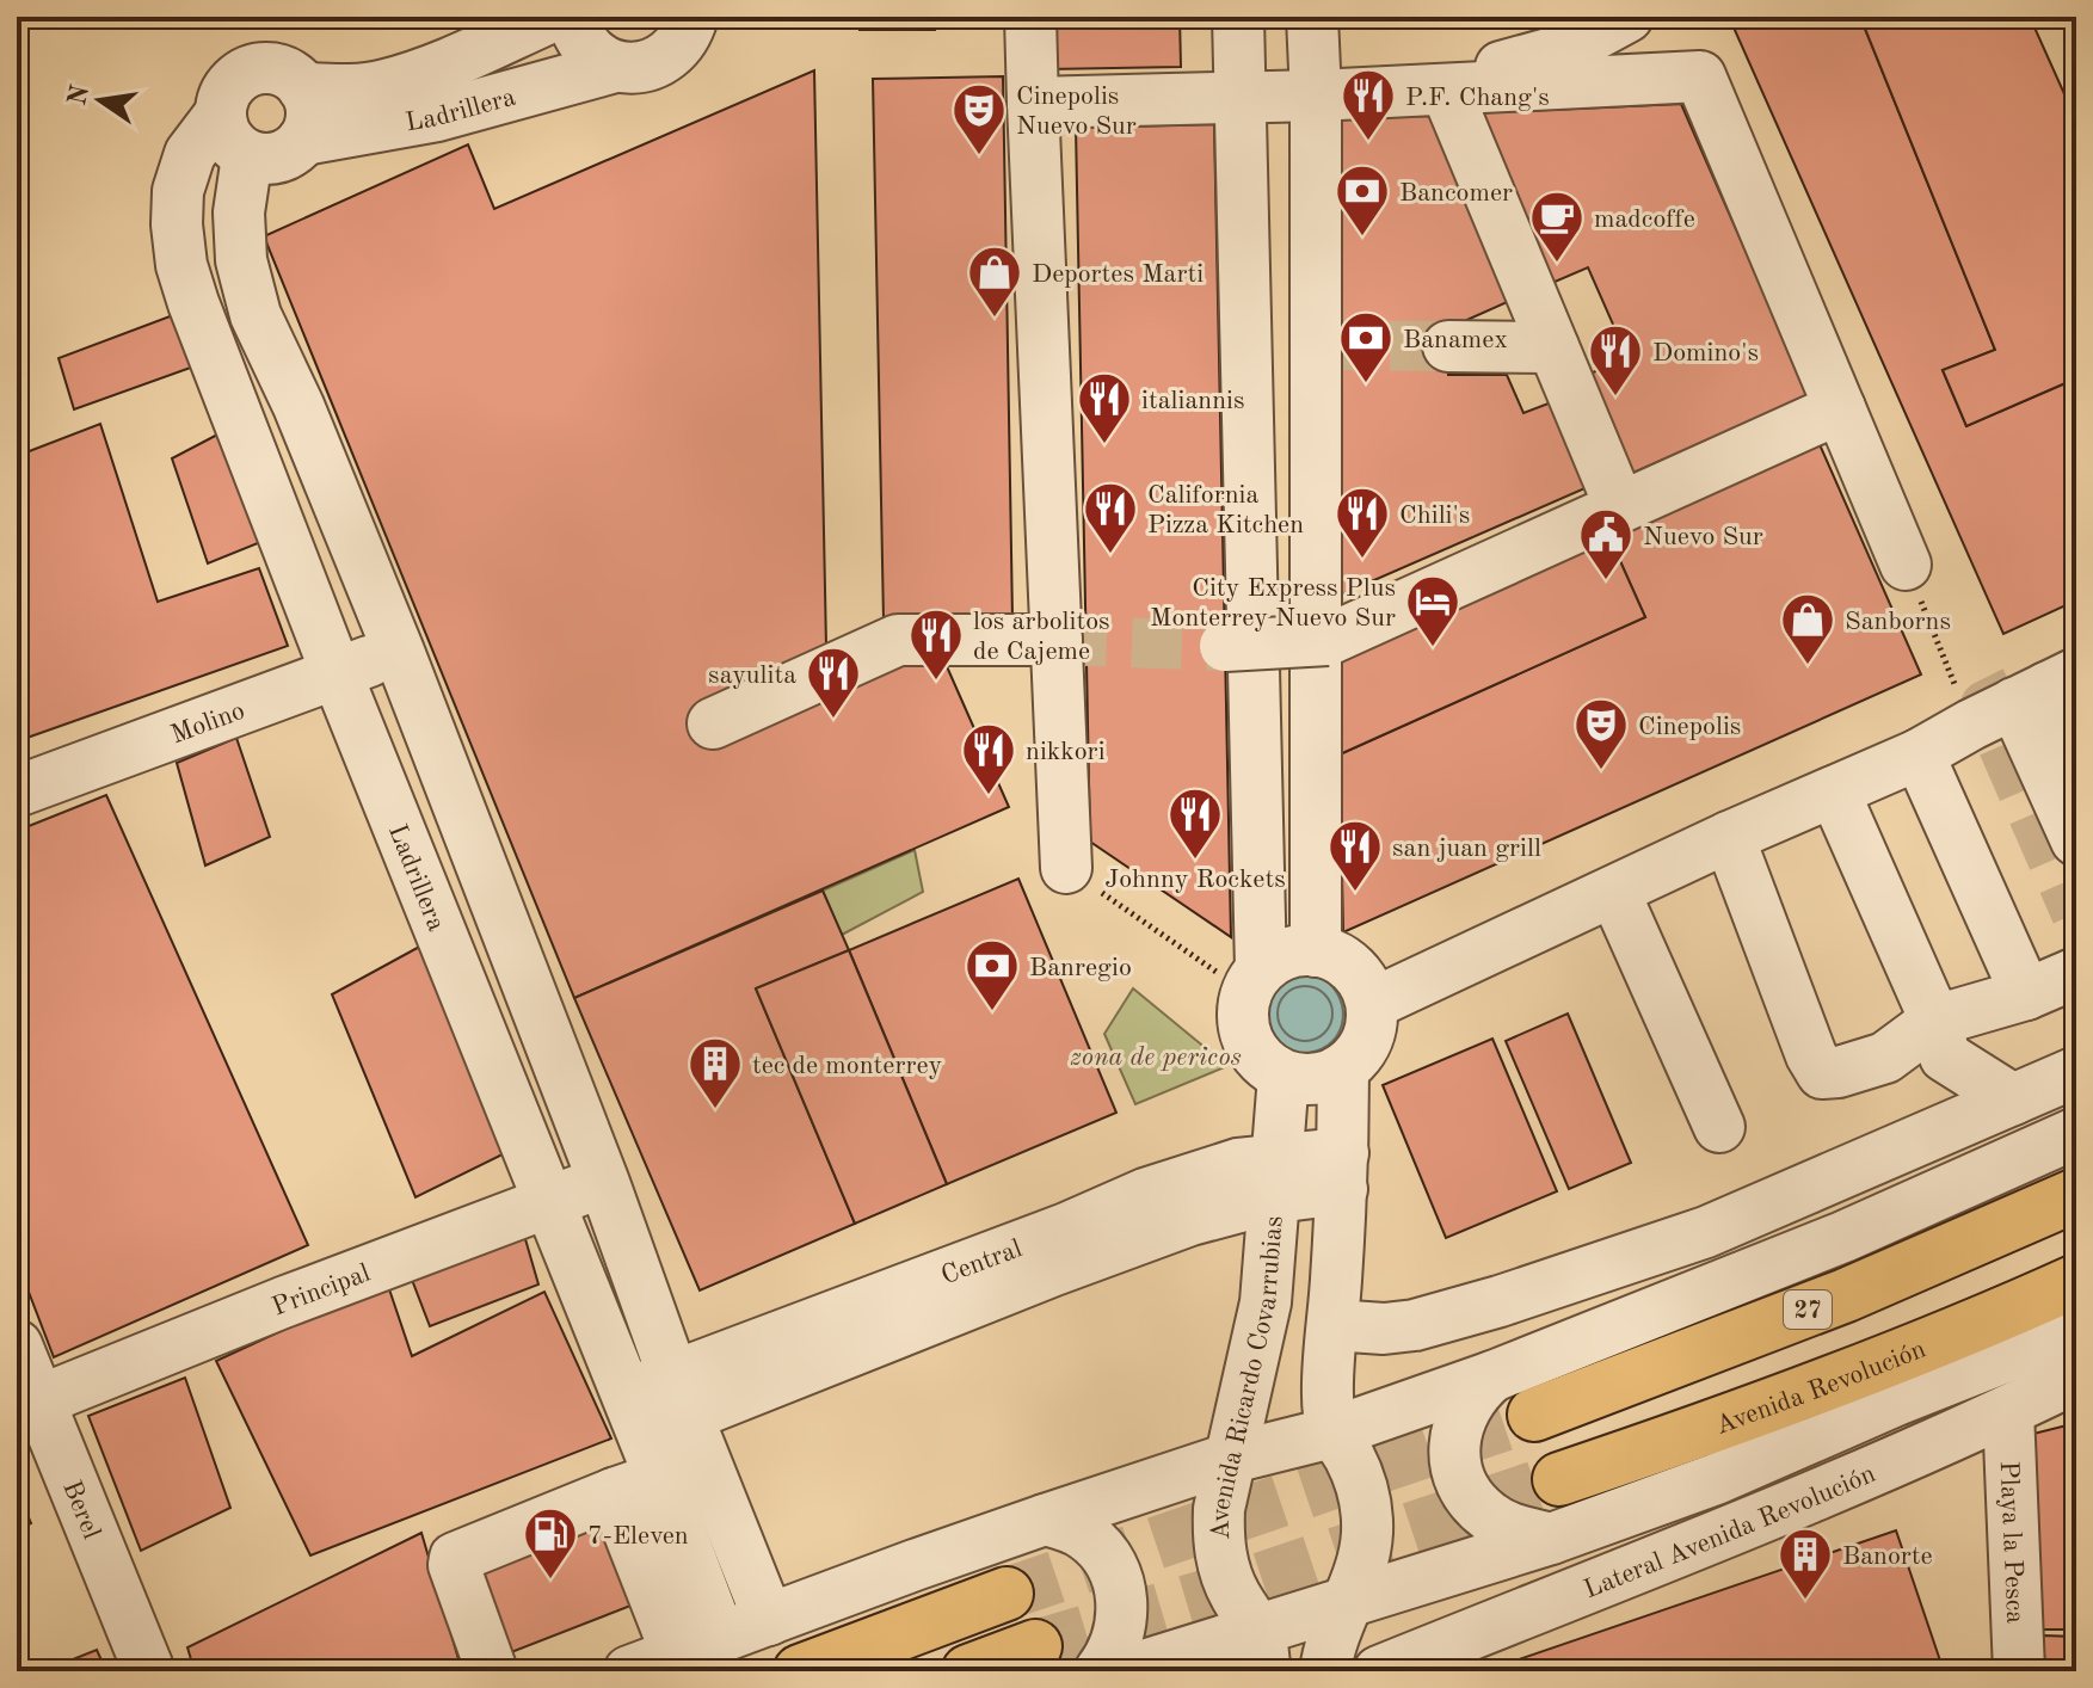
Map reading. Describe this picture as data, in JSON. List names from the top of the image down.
{
  "streets": {
    "main road": ["27", "Avenida Revolución"],
    "street": [
      "Ladrillera",
      "Molino",
      "Central",
      "Principal",
      "Avenida Ricardo Covarrubias",
      "Berel",
      "Lateral Avenida Revolución",
      "Playa la Pesca"
    ]
  },
  "crossings": [
    ["Ladrillera", "Molino"],
    ["Ladrillera", "Central"],
    ["Ladrillera", "Principal"],
    ["Central", "Avenida Ricardo Covarrubias"],
    ["Principal", "Berel"],
    ["Lateral Avenida Revolución", "Playa la Pesca"]
  ],
  "parks": ["zona de pericos"],
  "places": {
    "restaurant": [
      "P.F. Chang's",
      "Domino's",
      "italiannis",
      "California Pizza Kitchen",
      "Chili's",
      "los arbolitos de Cajeme",
      "sayulita",
      "nikkori",
      "Johnny Rockets",
      "san juan grill"
    ],
    "theatre": ["Cinepolis Nuevo Sur", "Cinepolis"],
    "bank": ["Bancomer", "Banamex", "Banregio"],
    "cafe": ["madcoffe"],
    "shop": ["Deportes Marti", "Sanborns"],
    "public building": ["Nuevo Sur"],
    "hotel": ["City Express Plus Monterrey Nuevo Sur"],
    "building": ["tec de monterrey", "Banorte"],
    "fuel station": ["7-Eleven"]
  },
  "north": "left"
}
